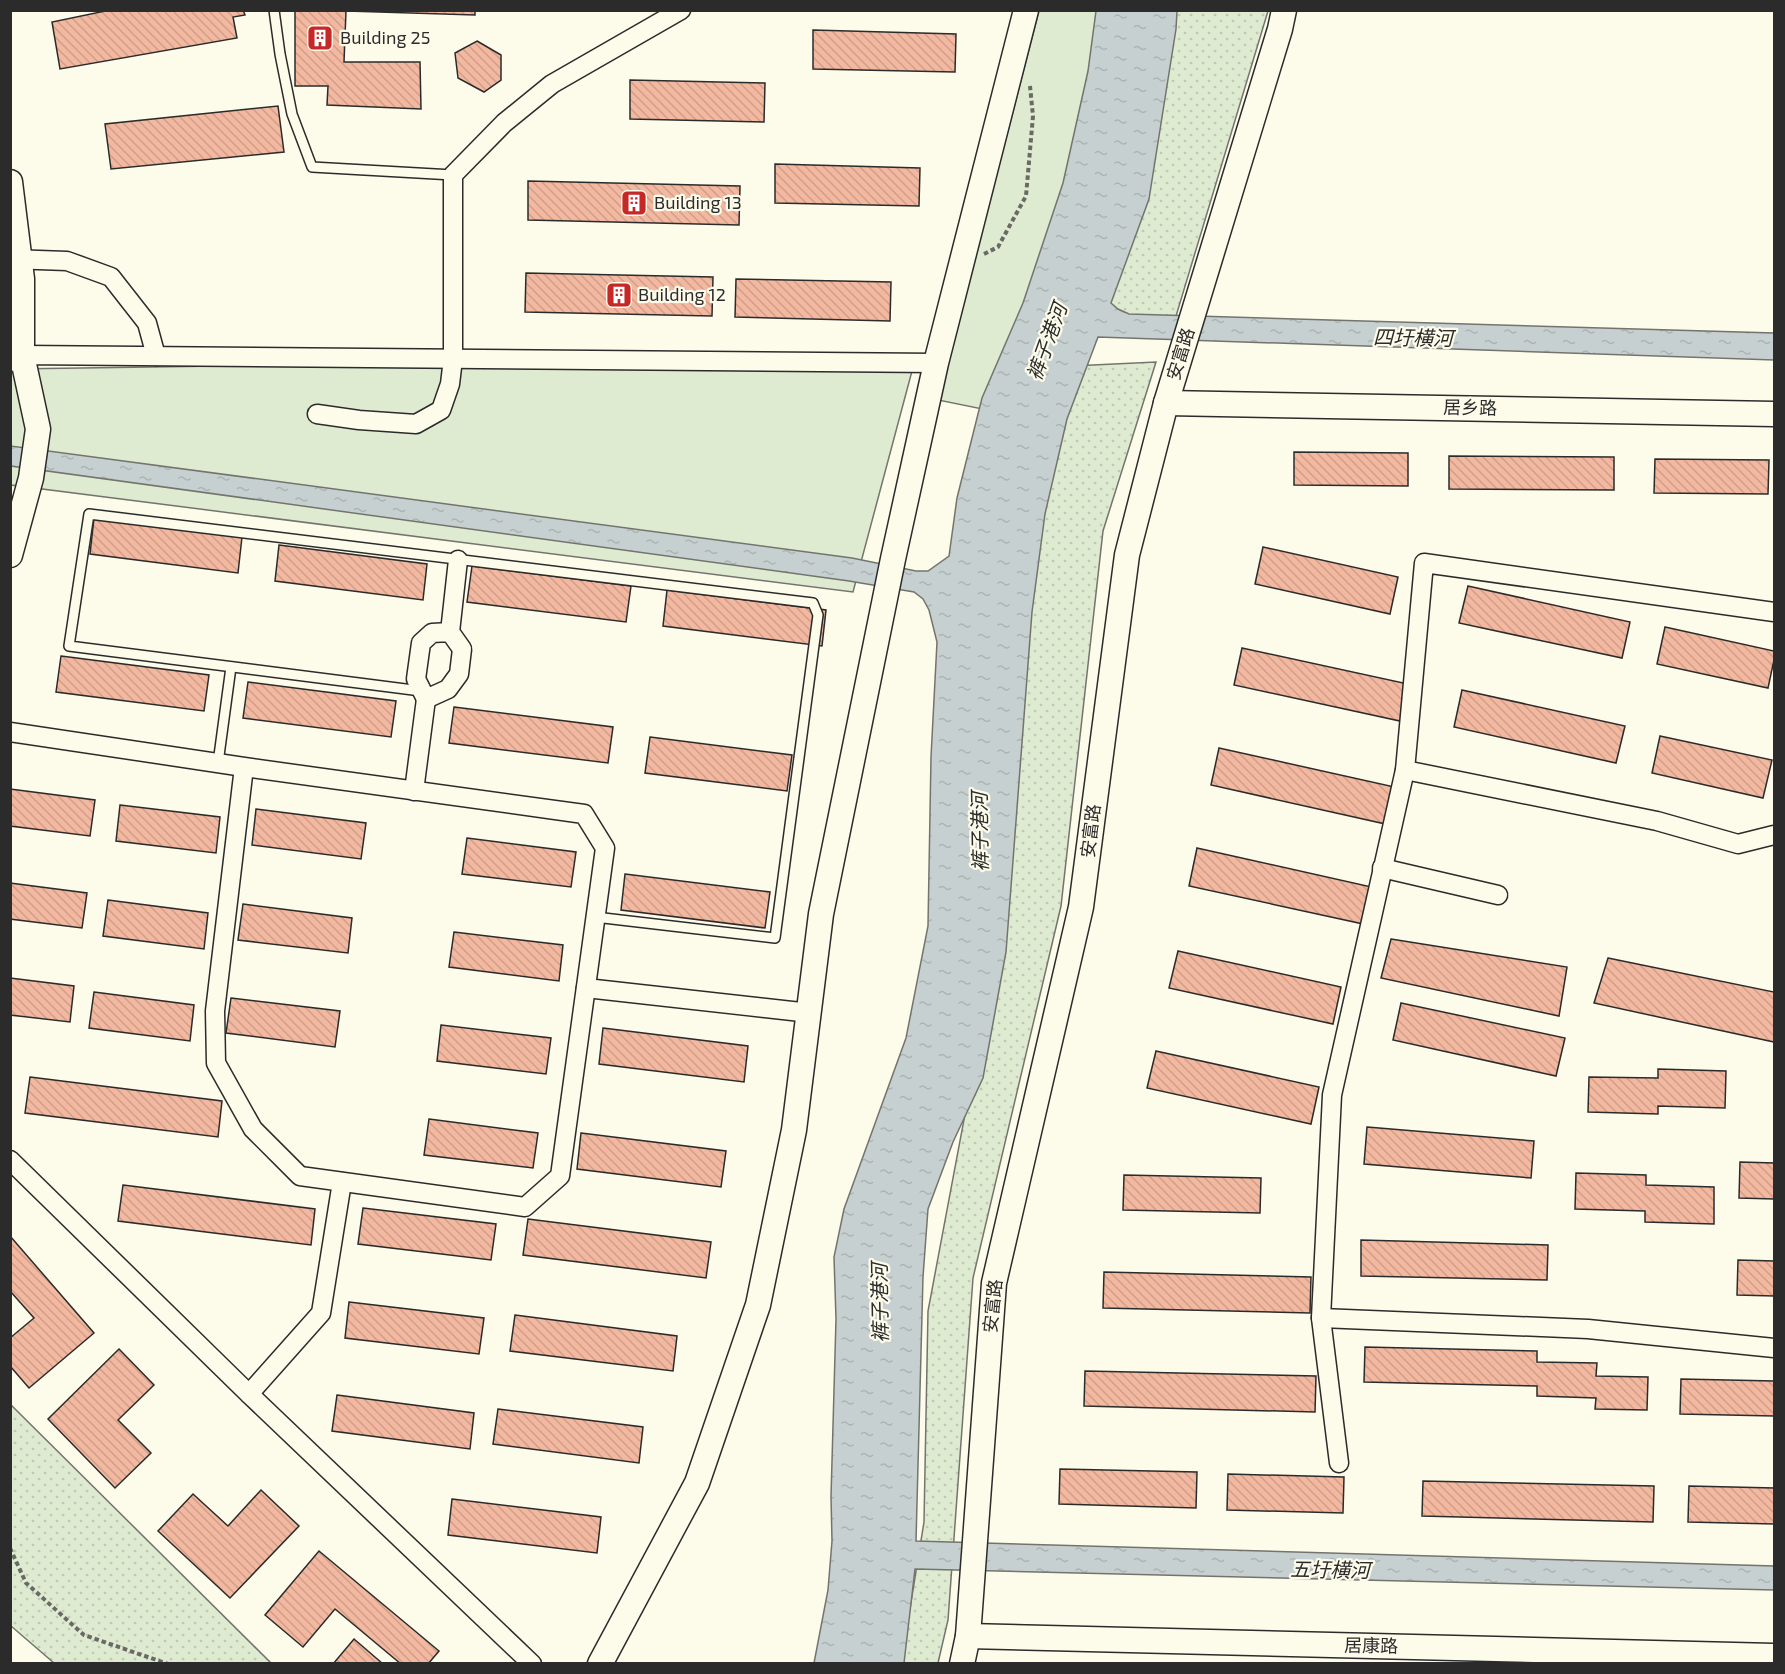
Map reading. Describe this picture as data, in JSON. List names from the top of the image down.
{
  "streets": {
    "street": ["安富路", "居乡路", "居康路"]
  },
  "crossings": [
    ["安富路", "居乡路"],
    ["安富路", "居康路"]
  ],
  "water": ["四圩横河", "裤子港河", "五圩横河"],
  "places": {
    "building": ["Building 25", "Building 13", "Building 12"]
  }
}
